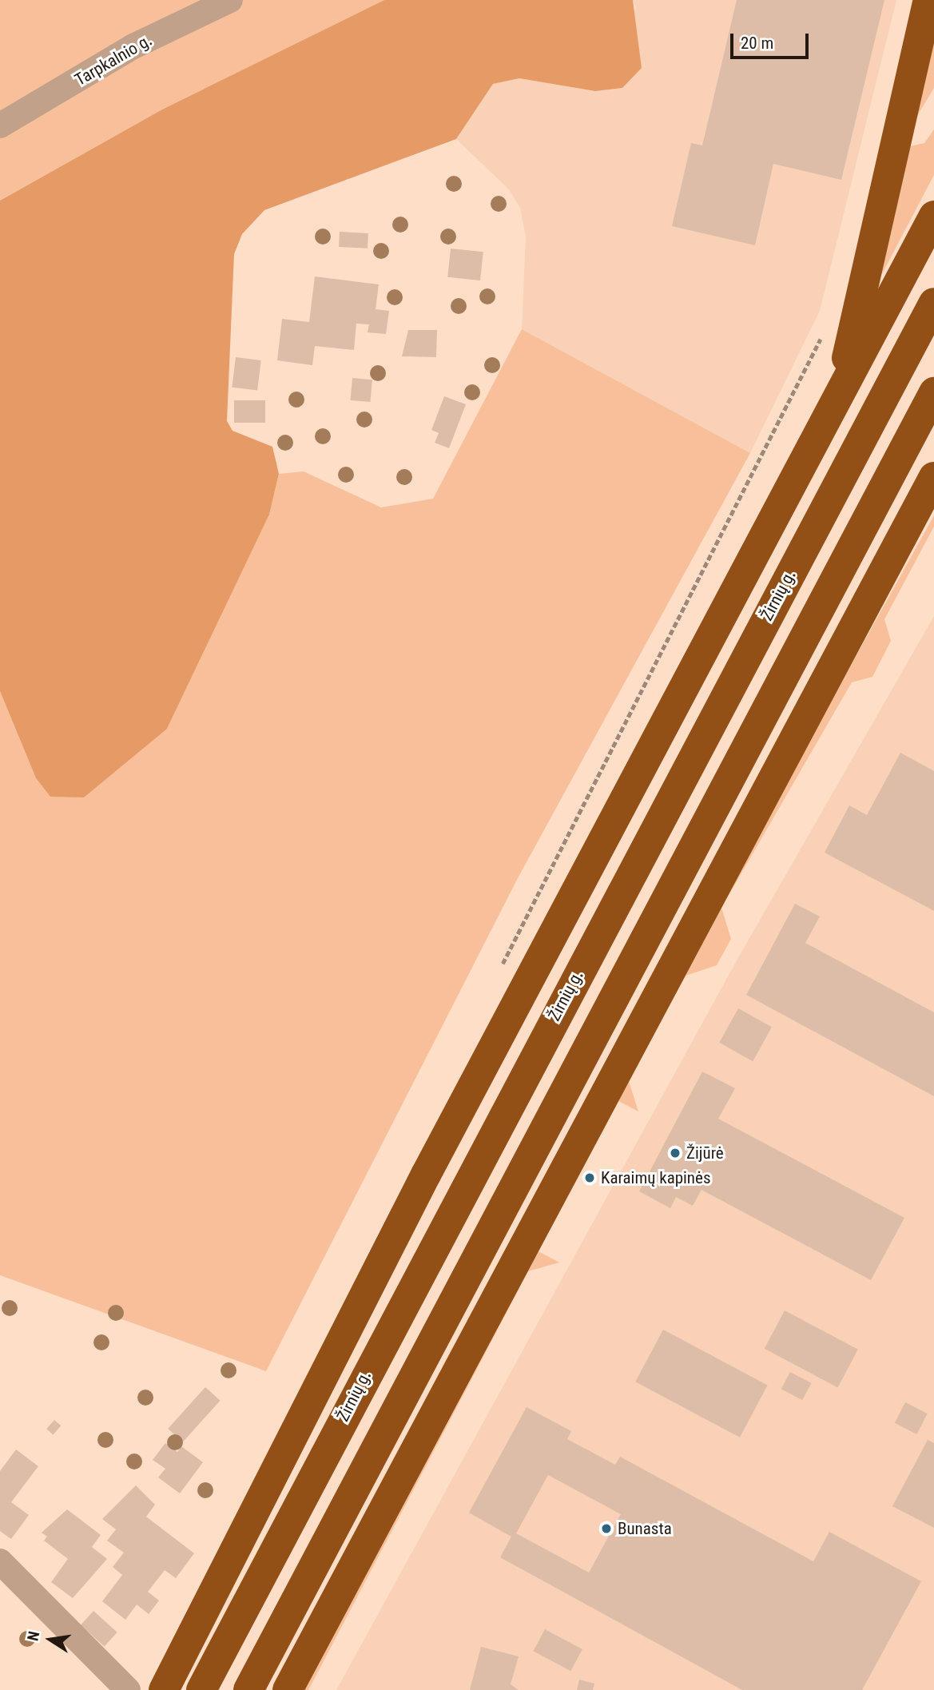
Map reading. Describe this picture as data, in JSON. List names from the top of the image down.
{
  "streets": {
    "highway": ["Žirnių g."],
    "street": ["Tarpkalnio g."]
  },
  "places": ["Žijūrė", "Karaimų kapinės", "Bunasta"],
  "scale_bar": "20 m",
  "north": "left"
}
